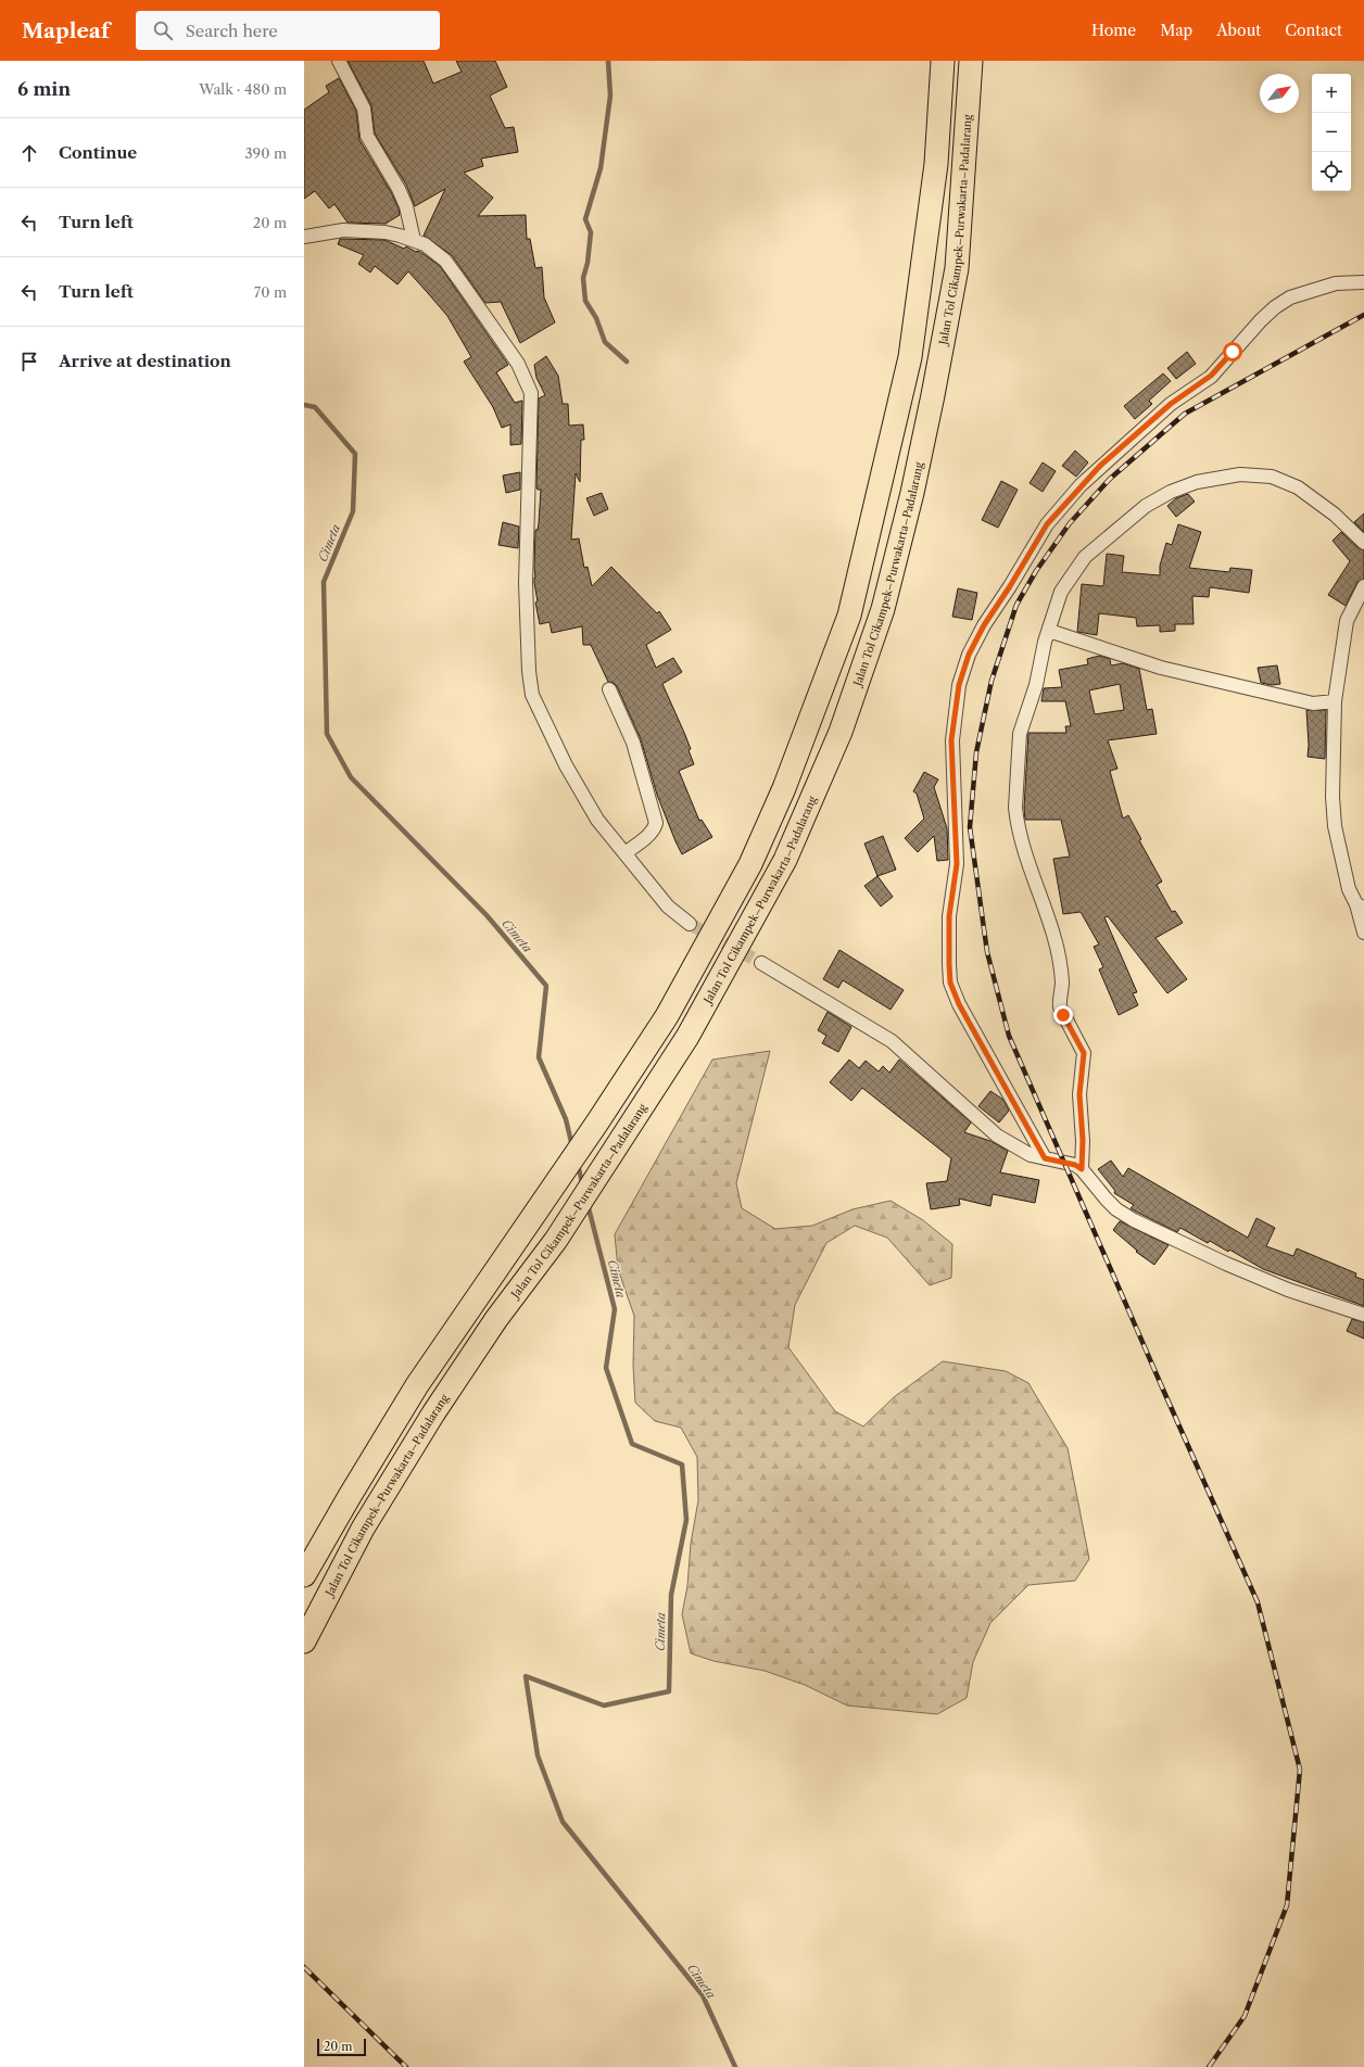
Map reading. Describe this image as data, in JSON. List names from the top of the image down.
{
  "streets": {
    "highway": ["Jalan Tol Cikampek–Purwakarta–Padalarang"]
  },
  "water": ["Cimeta"],
  "scale_bar": "20 m",
  "north": "top right",
  "page": {
    "header": "Mapleaf",
    "search": "Search here",
    "nav": [
      "Home",
      "Map",
      "About",
      "Contact"
    ],
    "heading": ["6 min", "Walk · 480 m"],
    "map_buttons": ["+", "−"],
    "list": [
      ["Continue", "390 m"],
      ["Turn left", "20 m"],
      ["Turn left", "70 m"],
      "Arrive at destination"
    ],
    "scale": "20 m"
  }
}
